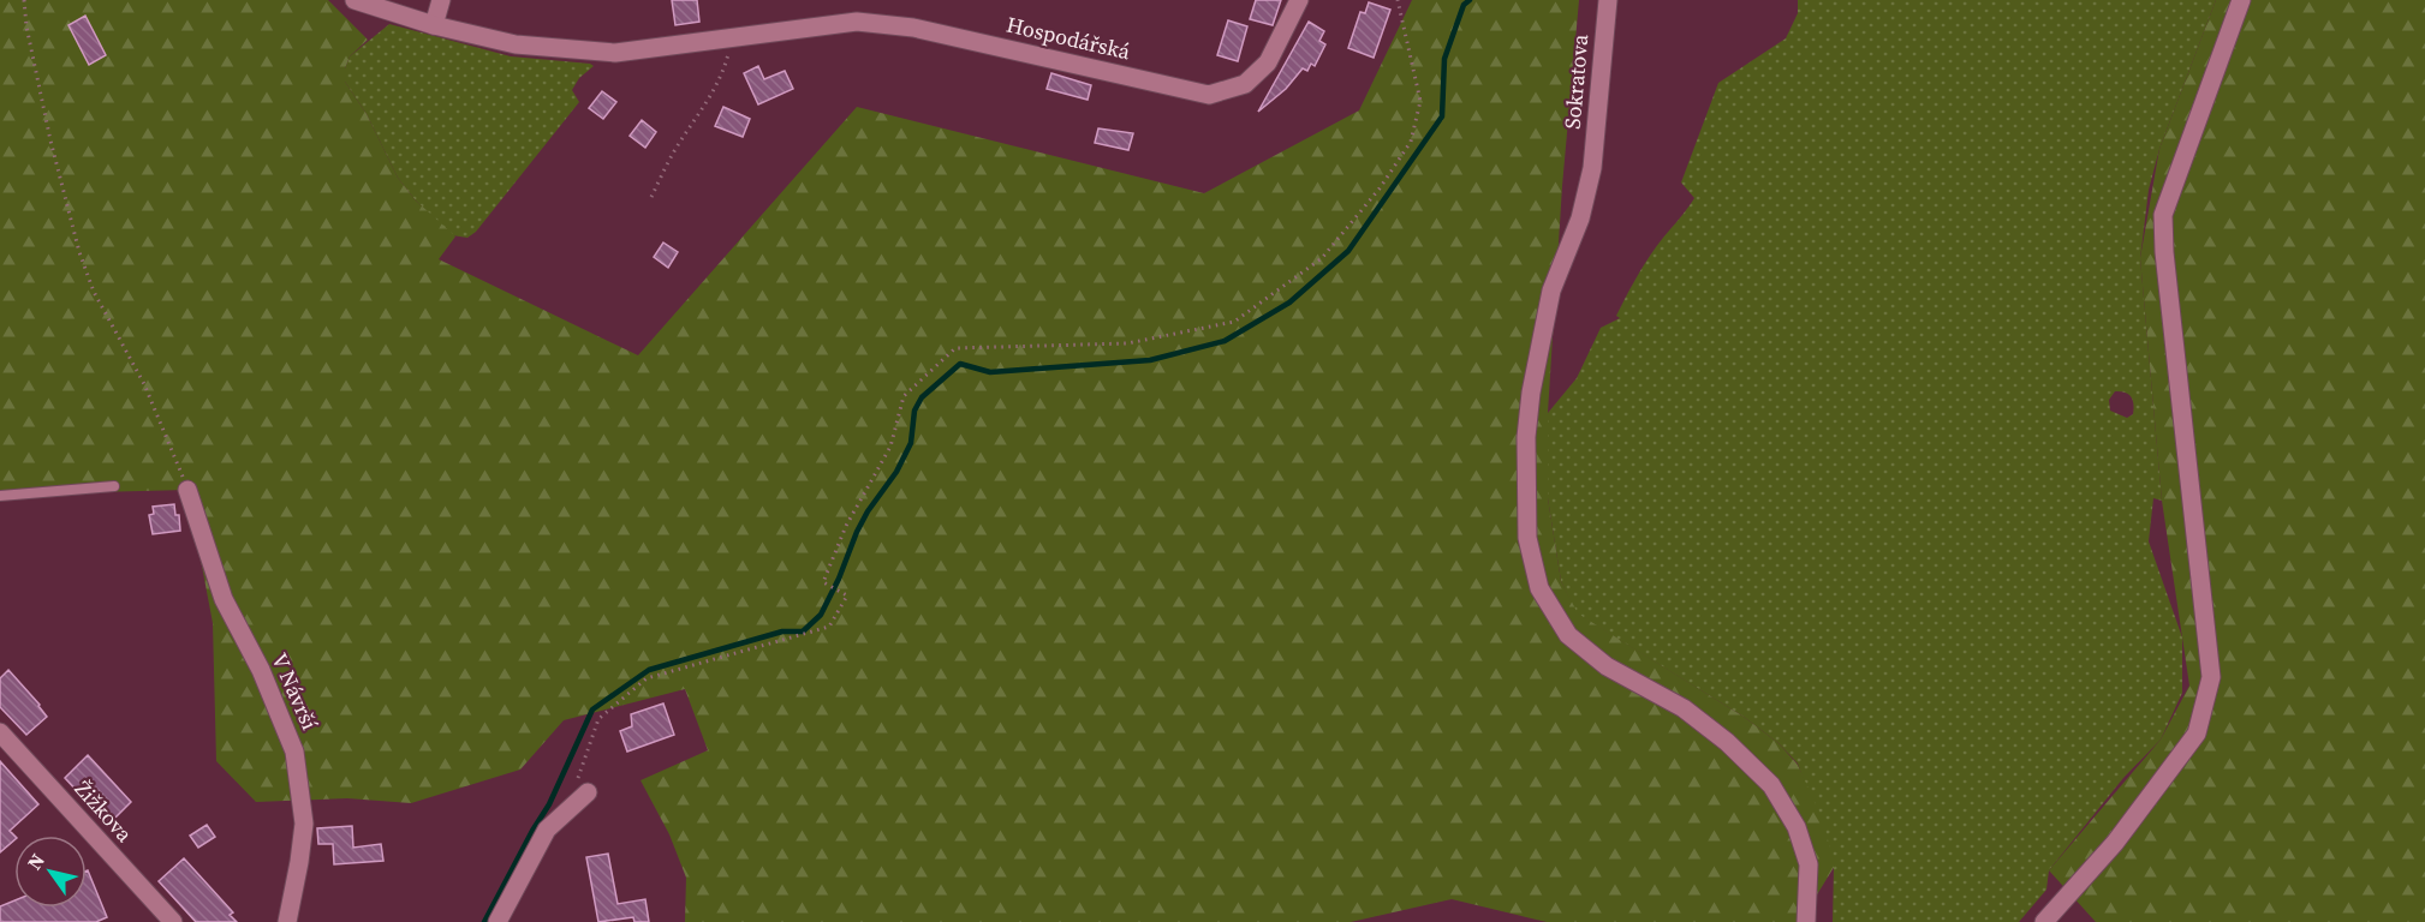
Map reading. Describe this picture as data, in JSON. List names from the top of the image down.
{
  "streets": {
    "street": [
      "Hospodářská",
      "Sokratova",
      "V Návrší",
      "Žižkova"
    ]
  },
  "north": "top left"
}
